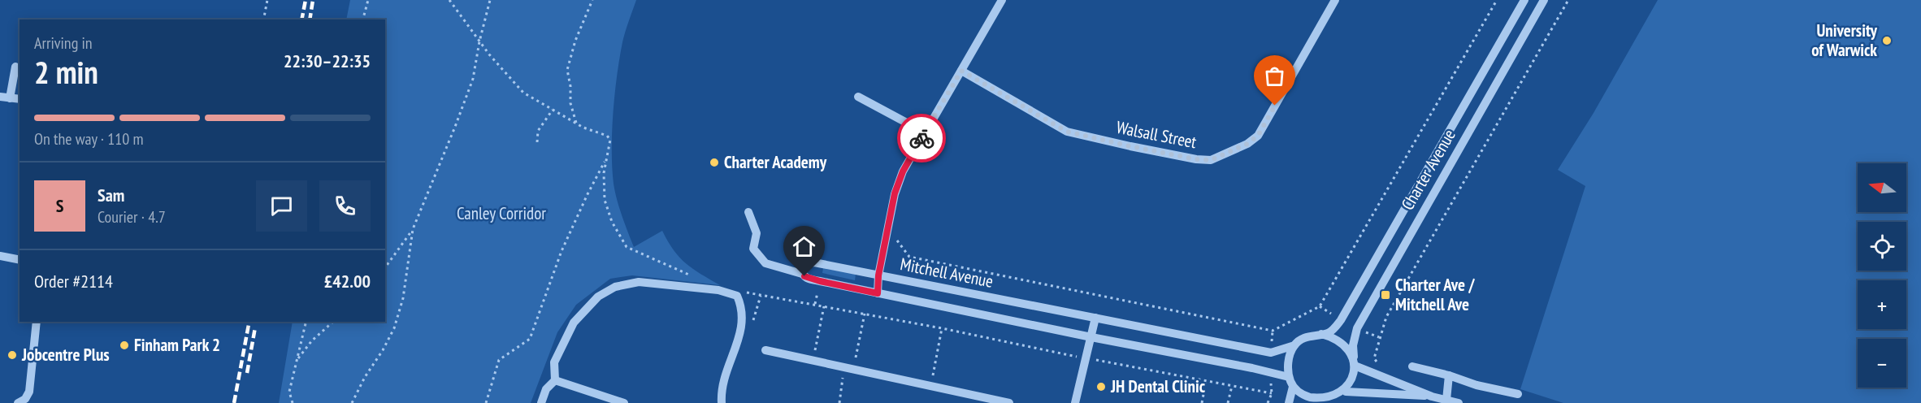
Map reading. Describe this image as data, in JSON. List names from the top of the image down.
{
  "streets": {
    "street": ["Walsall Street", "Charter Avenue", "Mitchell Avenue"]
  },
  "crossings": [
    ["Charter Avenue", "Mitchell Avenue"]
  ],
  "parks": ["Canley Corridor"],
  "places": {
    "other": [
      "University of Warwick",
      "Charter Academy",
      "Finham Park 2",
      "Jobcentre Plus",
      "JH Dental Clinic"
    ],
    "transit": ["Charter Ave / Mitchell Ave"]
  },
  "north": "left",
  "page": {
    "heading": ["2 min", "Arriving in", "22:30–22:35"],
    "panel": [
      "Sam",
      "Courier · 4.7",
      "Order #2114",
      "£42.00"
    ],
    "bar": "On the way · 110 m",
    "map_buttons": ["+", "−"],
    "round": "S"
  }
}
